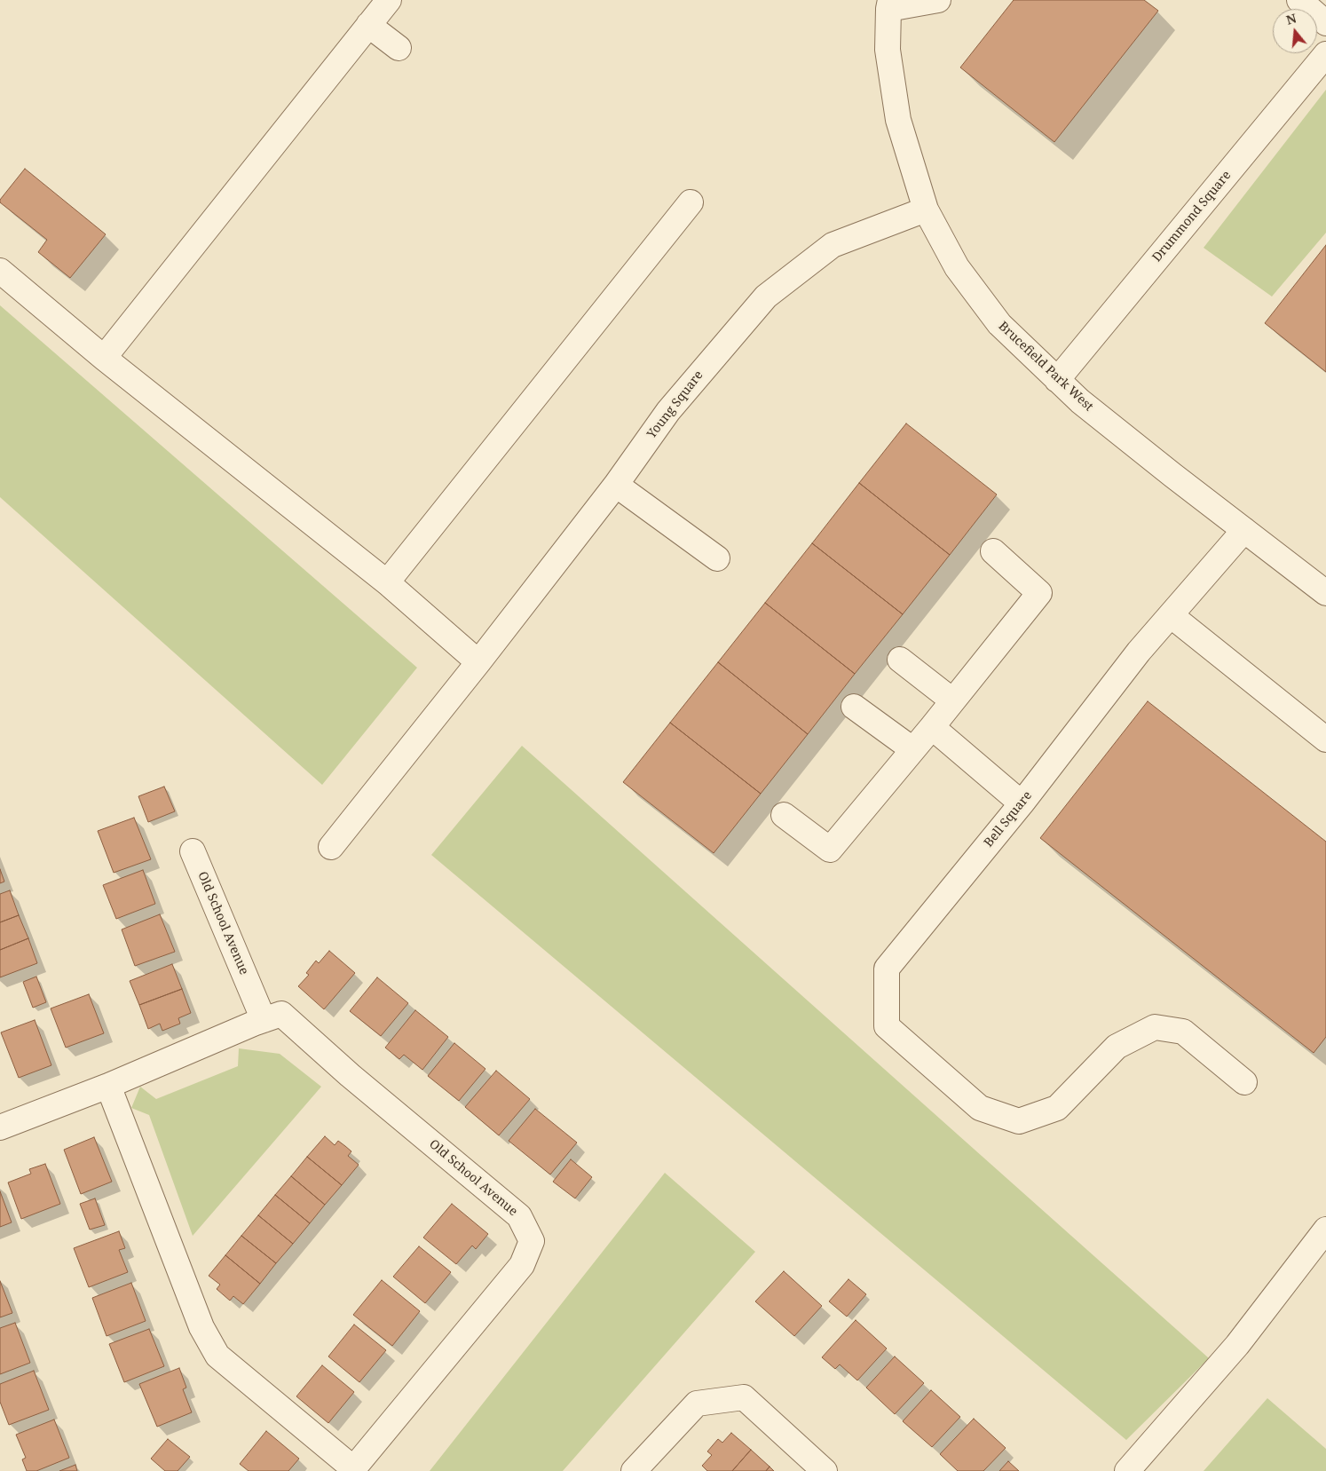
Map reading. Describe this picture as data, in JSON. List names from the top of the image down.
{
  "streets": {
    "street": [
      "Drummond Square",
      "Brucefield Park West",
      "Young Square",
      "Bell Square",
      "Old School Avenue"
    ]
  },
  "crossings": [
    ["Drummond Square", "Brucefield Park West"],
    ["Brucefield Park West", "Young Square"],
    ["Brucefield Park West", "Bell Square"]
  ],
  "north": "top"
}
